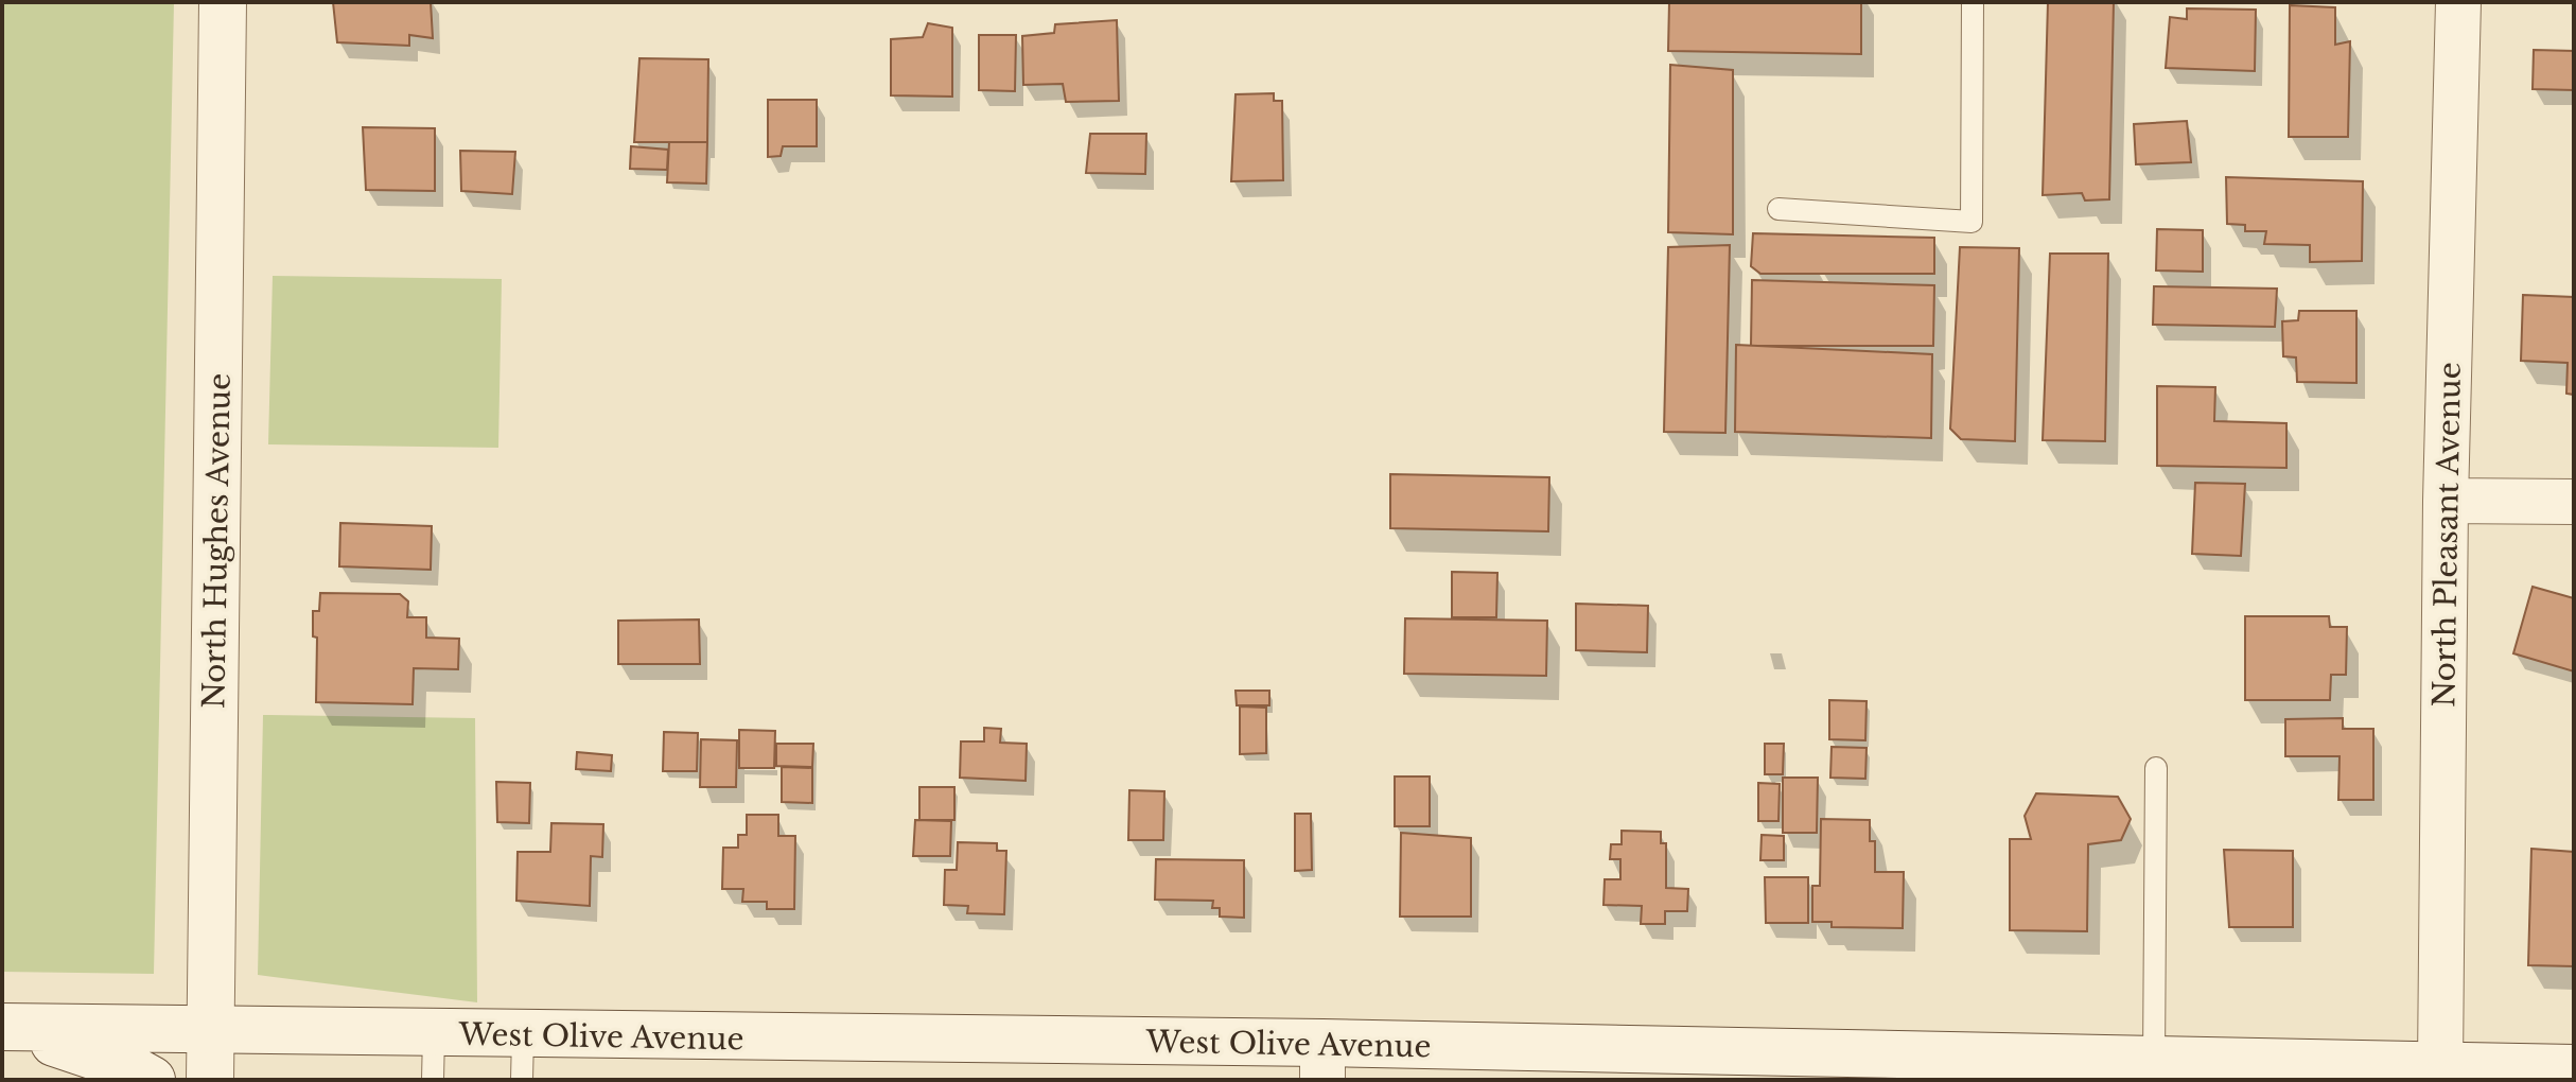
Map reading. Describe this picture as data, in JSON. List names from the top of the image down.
{
  "streets": {
    "main road": ["North Hughes Avenue", "West Olive Avenue"],
    "street": ["North Pleasant Avenue"]
  },
  "crossings": [
    ["North Pleasant Avenue", "West Olive Avenue"],
    ["North Hughes Avenue", "West Olive Avenue"]
  ]
}
